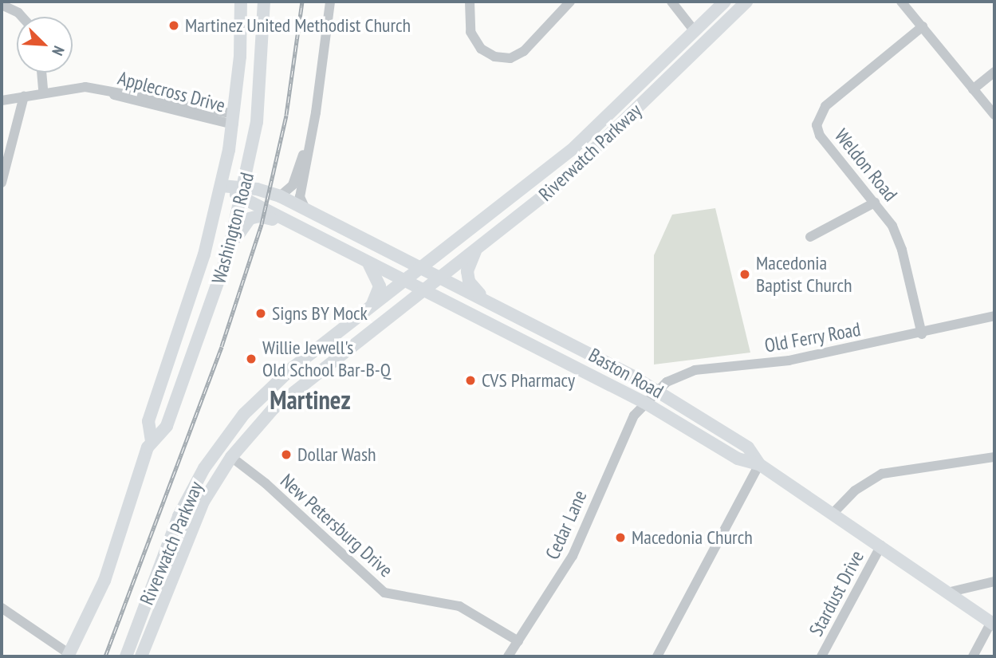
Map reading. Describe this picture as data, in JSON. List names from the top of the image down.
{
  "streets": {
    "main road": ["Riverwatch Parkway", "Washington Road", "Baston Road"],
    "street": [
      "Applecross Drive",
      "Weldon Road",
      "Old Ferry Road",
      "Cedar Lane",
      "New Petersburg Drive",
      "Stardust Drive"
    ]
  },
  "crossings": [
    ["Applecross Drive", "Washington Road"],
    ["Riverwatch Parkway", "Baston Road"],
    ["Riverwatch Parkway", "New Petersburg Drive"],
    ["Weldon Road", "Old Ferry Road"],
    ["Washington Road", "Baston Road"],
    ["Old Ferry Road", "Baston Road"],
    ["Old Ferry Road", "Cedar Lane"],
    ["Baston Road", "Stardust Drive"],
    ["Cedar Lane", "New Petersburg Drive"]
  ],
  "districts": ["Martinez"],
  "places": [
    "Martinez United Methodist Church",
    "Macedonia Baptist Church",
    "Signs BY Mock",
    "Willie Jewell's Old School Bar-B-Q",
    "CVS Pharmacy",
    "Dollar Wash",
    "Macedonia Church"
  ],
  "north": "bottom right"
}
